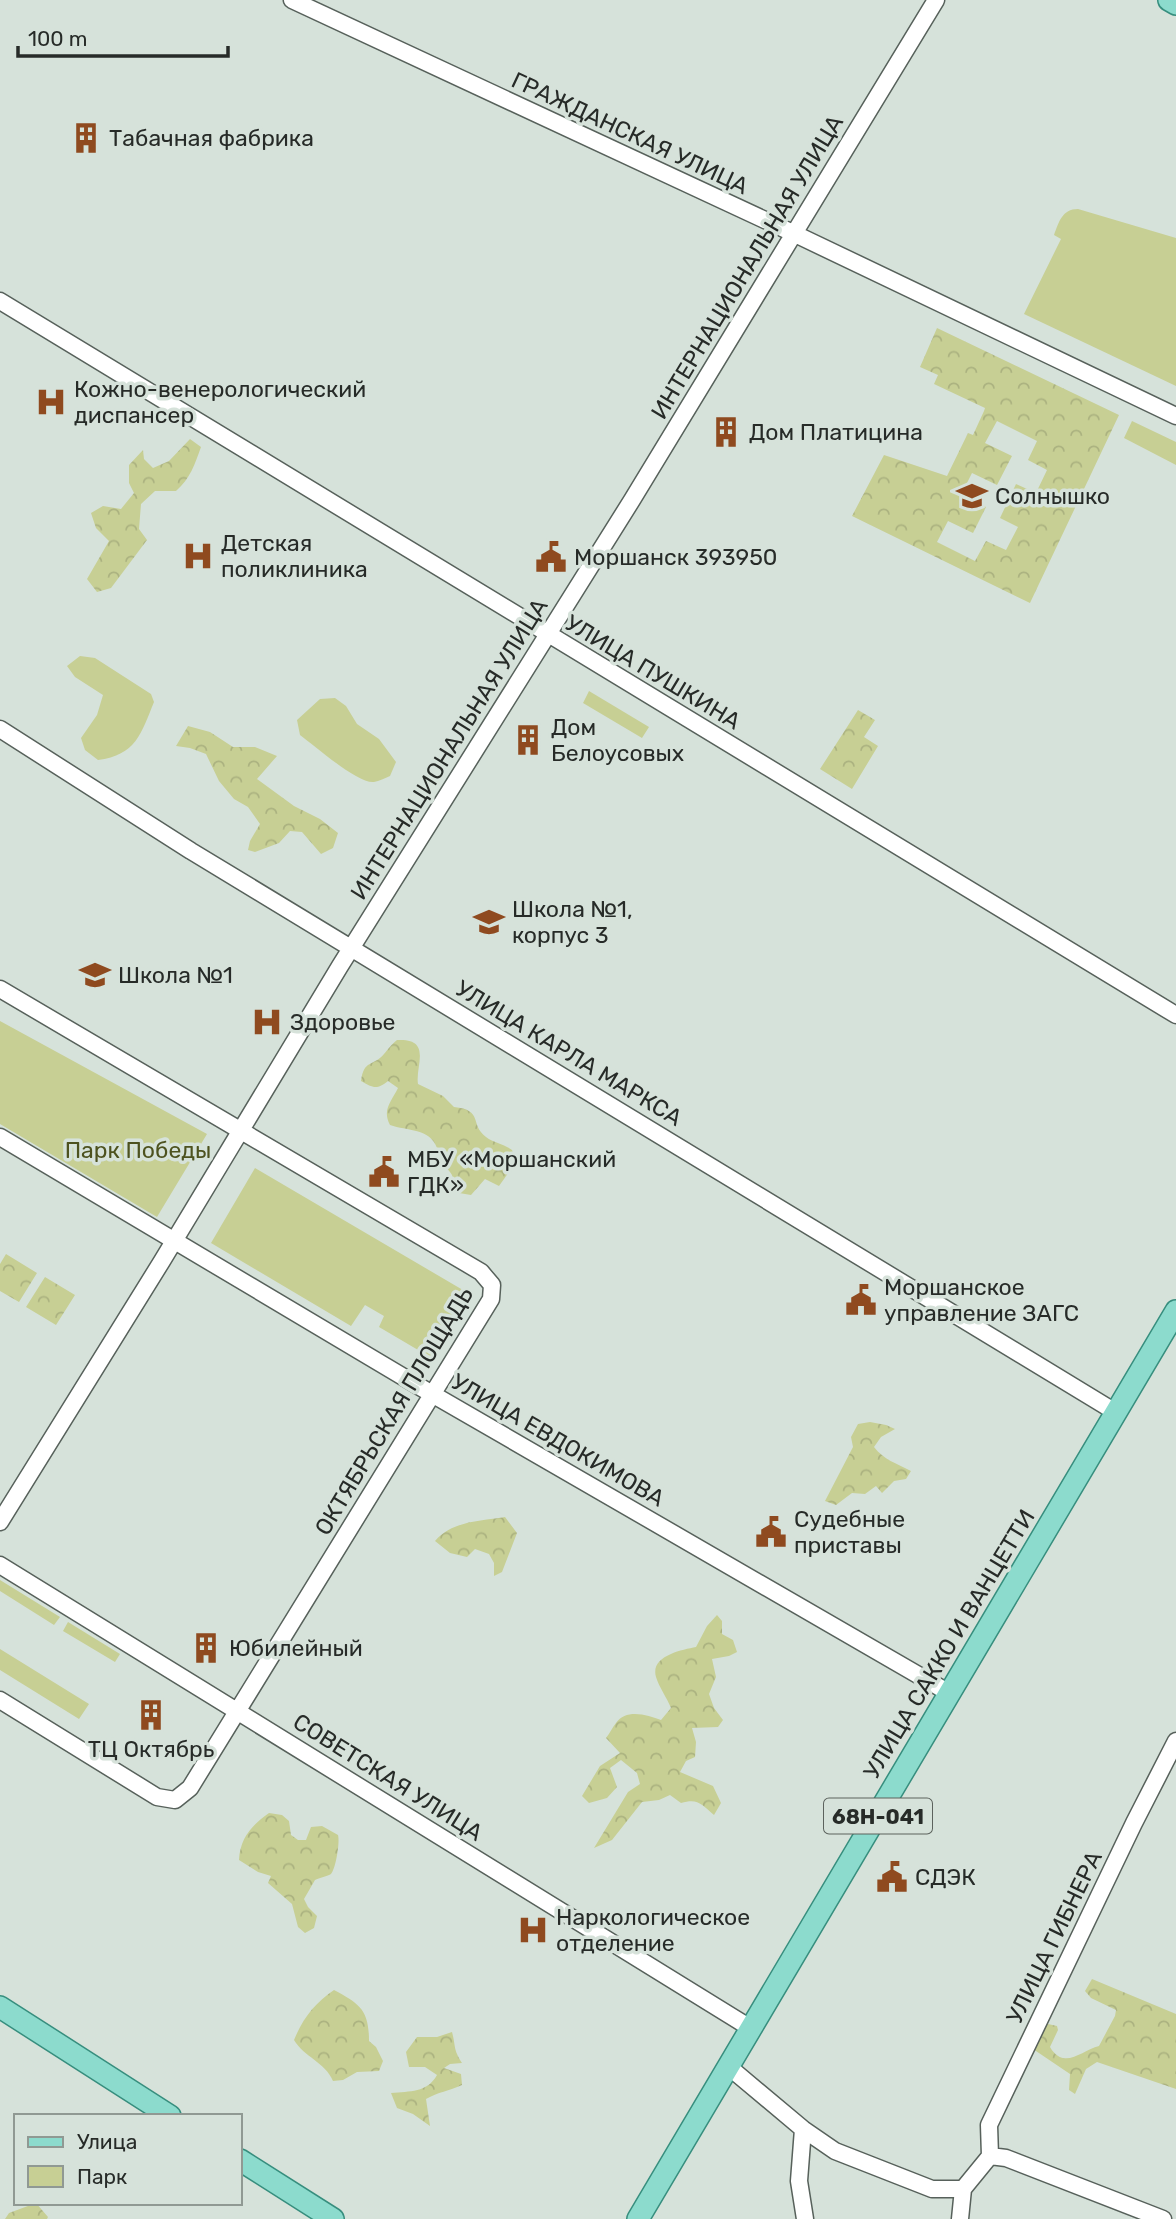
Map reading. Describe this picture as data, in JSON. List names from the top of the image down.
{
  "streets": {
    "main road": ["УЛИЦА САККО И ВАНЦЕТТИ", "68Н-041"],
    "street": [
      "ГРАЖДАНСКАЯ УЛИЦА",
      "ИНТЕРНАЦИОНАЛЬНАЯ УЛИЦА",
      "УЛИЦА ПУШКИНА",
      "УЛИЦА КАРЛА МАРКСА",
      "ОКТЯБРЬСКАЯ ПЛОЩАДЬ",
      "УЛИЦА ЕВДОКИМОВА",
      "СОВЕТСКАЯ УЛИЦА",
      "УЛИЦА ГИБНЕРА"
    ]
  },
  "crossings": [
    ["ГРАЖДАНСКАЯ УЛИЦА", "ИНТЕРНАЦИОНАЛЬНАЯ УЛИЦА"],
    ["ИНТЕРНАЦИОНАЛЬНАЯ УЛИЦА", "УЛИЦА ПУШКИНА"],
    ["ИНТЕРНАЦИОНАЛЬНАЯ УЛИЦА", "УЛИЦА КАРЛА МАРКСА"],
    ["ИНТЕРНАЦИОНАЛЬНАЯ УЛИЦА", "ОКТЯБРЬСКАЯ ПЛОЩАДЬ"],
    ["ИНТЕРНАЦИОНАЛЬНАЯ УЛИЦА", "УЛИЦА ЕВДОКИМОВА"],
    ["УЛИЦА КАРЛА МАРКСА", "УЛИЦА САККО И ВАНЦЕТТИ"],
    ["ОКТЯБРЬСКАЯ ПЛОЩАДЬ", "УЛИЦА ЕВДОКИМОВА"],
    ["ОКТЯБРЬСКАЯ ПЛОЩАДЬ", "СОВЕТСКАЯ УЛИЦА"],
    ["УЛИЦА ЕВДОКИМОВА", "УЛИЦА САККО И ВАНЦЕТТИ"],
    ["УЛИЦА САККО И ВАНЦЕТТИ", "СОВЕТСКАЯ УЛИЦА"]
  ],
  "parks": ["Парк Победы"],
  "places": {
    "building": [
      "Табачная фабрика",
      "Дом Платицина",
      "Дом Белоусовых",
      "Юбилейный",
      "ТЦ Октябрь"
    ],
    "hospital": [
      "Кожно-венерологический диспансер",
      "Детская поликлиника",
      "Здоровье",
      "Наркологическое отделение"
    ],
    "school or university": ["Солнышко", "Школа №1, корпус 3", "Школа №1"],
    "public building": [
      "Моршанск 393950",
      "МБУ «Моршанский ГДК»",
      "Моршанское управление ЗАГС",
      "Судебные приставы",
      "СДЭК"
    ]
  },
  "legend": ["Улица", "Парк"],
  "scale_bar": "100 m"
}
